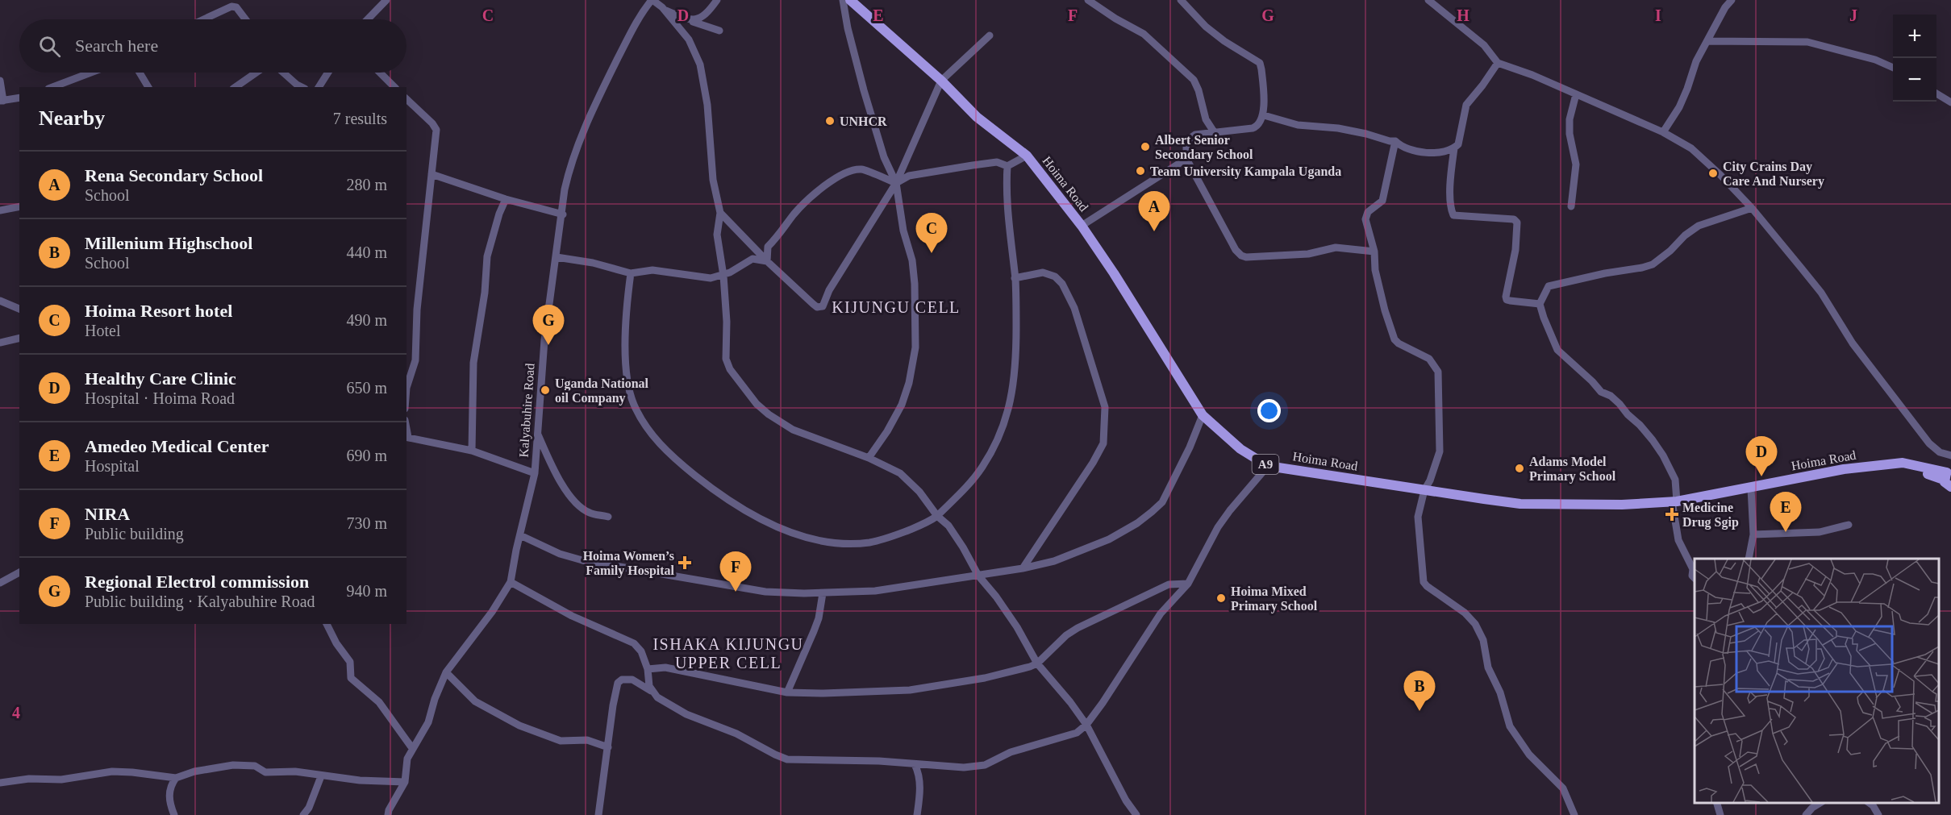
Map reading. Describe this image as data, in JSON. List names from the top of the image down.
{
  "streets": {
    "main road": ["Hoima Road", "A9"],
    "street": ["Kalyabuhire Road"]
  },
  "districts": ["KIJUNGU CELL", "ISHAKA KIJUNGU UPPER CELL"],
  "places": {
    "other": [
      "UNHCR",
      "Albert Senior Secondary School",
      "Team University Kampala Uganda",
      "City Crains Day Care And Nursery",
      "Uganda National oil Company",
      "Adams Model Primary School",
      "Hoima Mixed Primary School"
    ],
    "health": ["Medicine Drug Sgip", "Hoima Women’s Family Hospital"]
  },
  "page": {
    "map_buttons": ["+", "−"],
    "search": "Search here",
    "heading": ["Nearby", "7 results"],
    "list": [
      {
        "mark": "A",
        "name": "Rena Secondary School",
        "note": "School",
        "value": "280 m"
      },
      {
        "mark": "B",
        "name": "Millenium Highschool",
        "note": "School",
        "value": "440 m"
      },
      {
        "mark": "C",
        "name": "Hoima Resort hotel",
        "note": "Hotel",
        "value": "490 m"
      },
      {
        "mark": "D",
        "name": "Healthy Care Clinic",
        "note": "Hospital · Hoima Road",
        "value": "650 m"
      },
      {
        "mark": "E",
        "name": "Amedeo Medical Center",
        "note": "Hospital",
        "value": "690 m"
      },
      {
        "mark": "F",
        "name": "NIRA",
        "note": "Public building",
        "value": "730 m"
      },
      {
        "mark": "G",
        "name": "Regional Electrol commission",
        "note": "Public building · Kalyabuhire Road",
        "value": "940 m"
      }
    ],
    "pins": [
      "A",
      "C",
      "G",
      "D",
      "E",
      "F",
      "B"
    ]
  },
  "grid": {
    "columns": [
      "C",
      "D",
      "E",
      "F",
      "G",
      "H",
      "I",
      "J"
    ],
    "rows": ["4"]
  }
}
